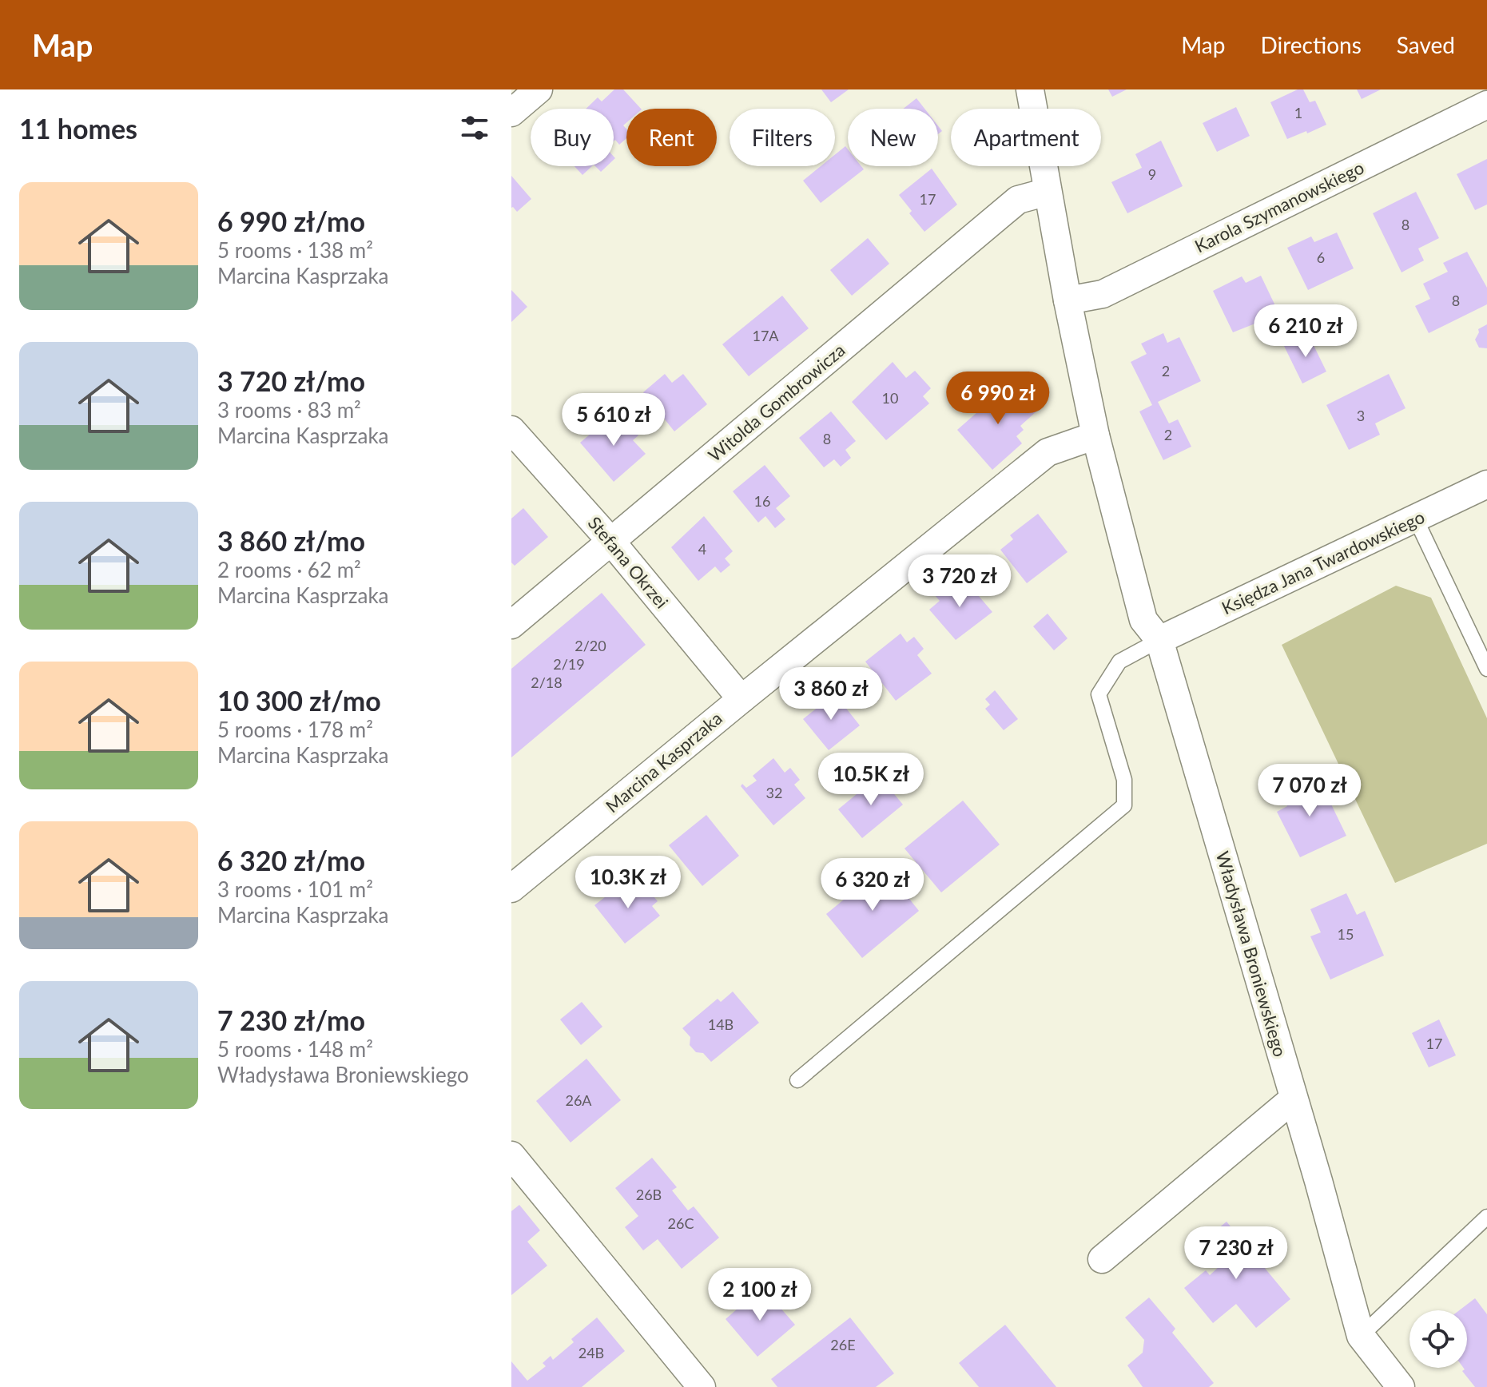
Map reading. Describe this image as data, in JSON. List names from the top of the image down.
{
  "streets": {
    "street": [
      "Karola Szymanowskiego",
      "Witolda Gombrowicza",
      "Stefana Okrzei",
      "Księdza Jana Twardowskiego",
      "Marcina Kasprzaka",
      "Władysława Broniewskiego"
    ]
  },
  "crossings": [
    ["Karola Szymanowskiego", "Władysława Broniewskiego"],
    ["Witolda Gombrowicza", "Stefana Okrzei"],
    ["Witolda Gombrowicza", "Władysława Broniewskiego"],
    ["Stefana Okrzei", "Marcina Kasprzaka"],
    ["Księdza Jana Twardowskiego", "Władysława Broniewskiego"],
    ["Marcina Kasprzaka", "Władysława Broniewskiego"]
  ],
  "house_numbers": [
    "1",
    "9",
    "17",
    "8",
    "6",
    "8",
    "17A",
    "2",
    "10",
    "3",
    "2",
    "8",
    "16",
    "4",
    "2/20",
    "2/19",
    "2/18",
    "32",
    "15",
    "14B",
    "17",
    "26A",
    "26B",
    "26C",
    "26E",
    "24B"
  ],
  "page": {
    "header": "Map",
    "nav": ["Map", "Directions", "Saved"],
    "heading": "11 homes",
    "chip": [
      "Buy",
      "Rent",
      "Filters",
      "New",
      "Apartment"
    ],
    "list": [
      {
        "name": "6 990 zł/mo",
        "note": "5 rooms · 138 m² · Marcina Kasprzaka"
      },
      {
        "name": "3 720 zł/mo",
        "note": "3 rooms · 83 m² · Marcina Kasprzaka"
      },
      {
        "name": "3 860 zł/mo",
        "note": "2 rooms · 62 m² · Marcina Kasprzaka"
      },
      {
        "name": "10 300 zł/mo",
        "note": "5 rooms · 178 m² · Marcina Kasprzaka"
      },
      {
        "name": "6 320 zł/mo",
        "note": "3 rooms · 101 m² · Marcina Kasprzaka"
      },
      {
        "name": "7 230 zł/mo",
        "note": "5 rooms · 148 m² · Władysława Broniewskiego"
      }
    ],
    "price": [
      "6 210 zł",
      "6 990 zł",
      "5 610 zł",
      "3 720 zł",
      "3 860 zł",
      "10.5K zł",
      "7 070 zł",
      "10.3K zł",
      "6 320 zł",
      "7 230 zł",
      "2 100 zł"
    ]
  }
}
